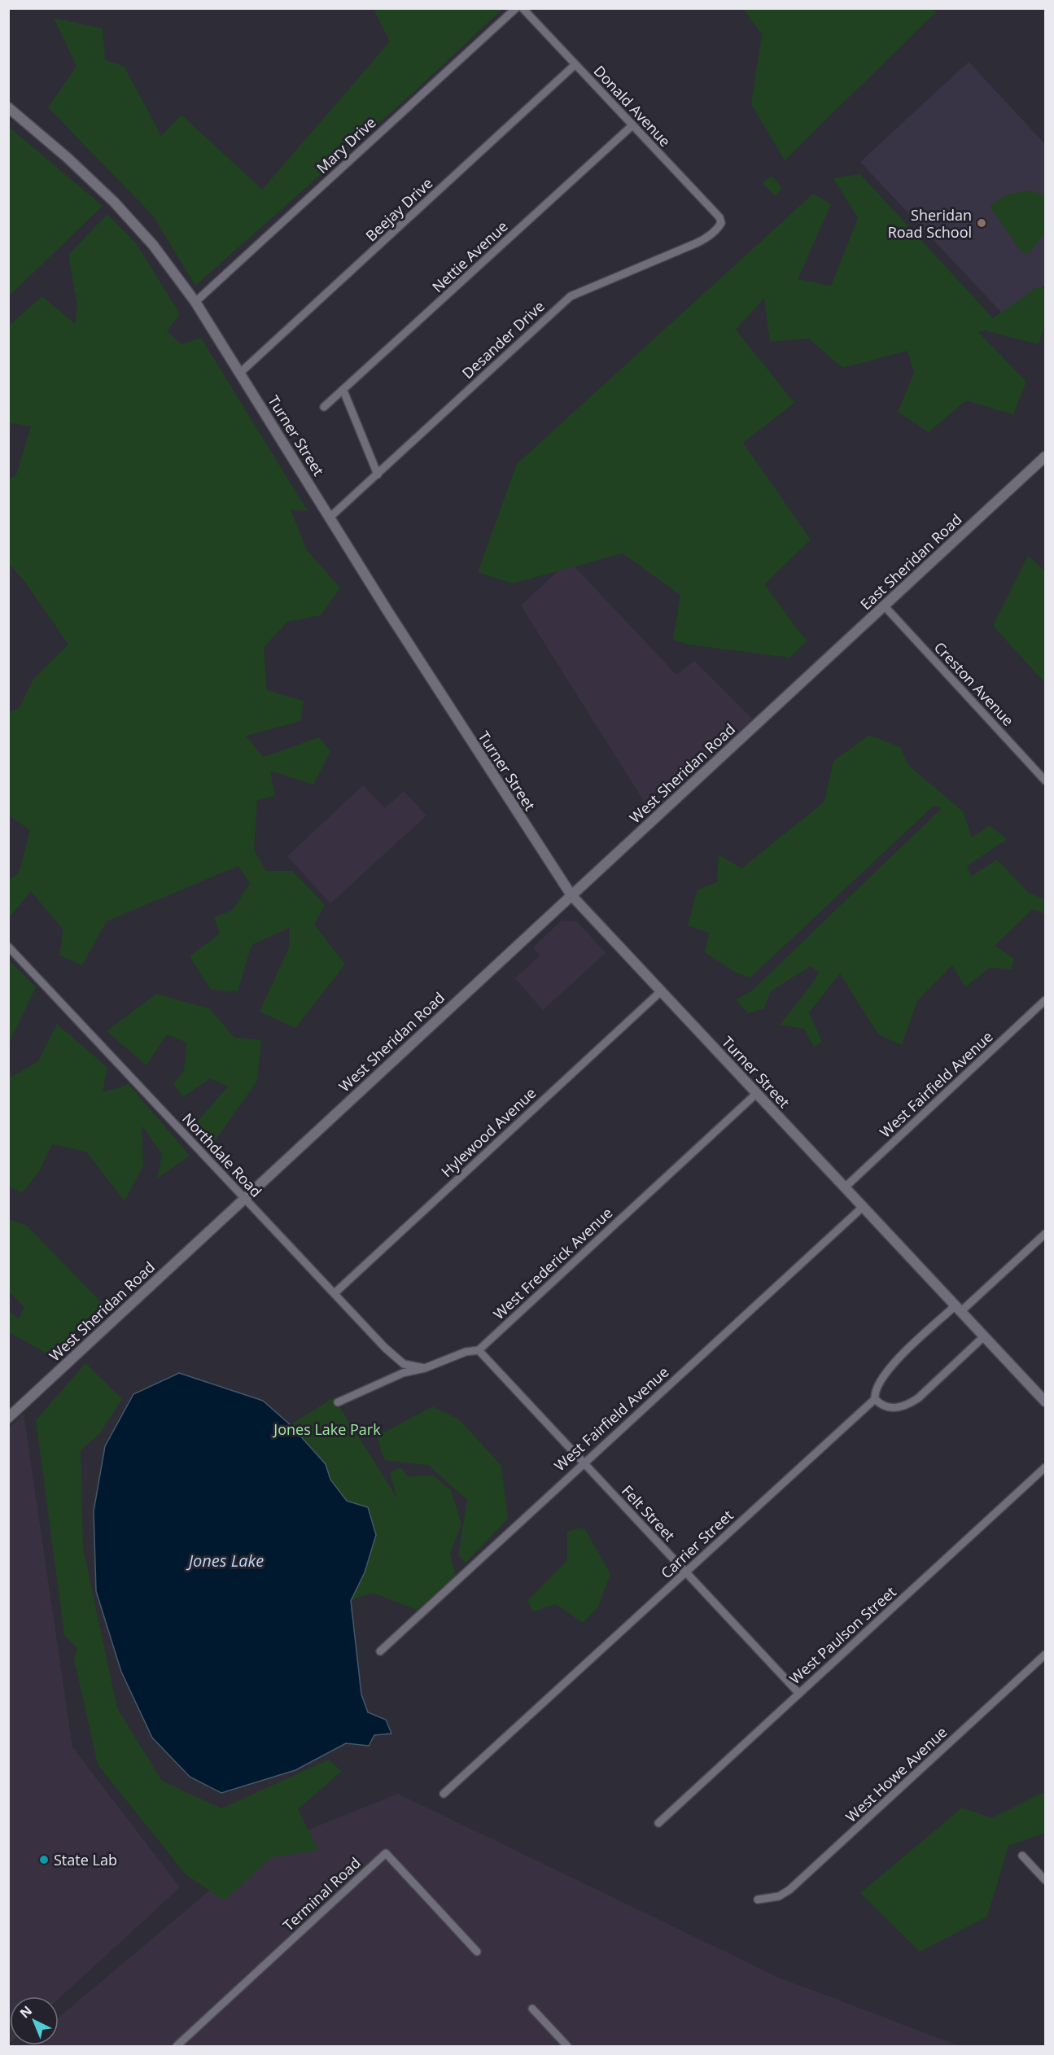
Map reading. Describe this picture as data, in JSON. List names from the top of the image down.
{
  "streets": {
    "street": [
      "Donald Avenue",
      "Mary Drive",
      "Beejay Drive",
      "Nettie Avenue",
      "Desander Drive",
      "Turner Street",
      "East Sheridan Road",
      "Creston Avenue",
      "West Sheridan Road",
      "West Fairfield Avenue",
      "Hylewood Avenue",
      "Northdale Road",
      "West Frederick Avenue",
      "Felt Street",
      "Carrier Street",
      "West Paulson Street",
      "West Howe Avenue",
      "Terminal Road"
    ]
  },
  "crossings": [
    ["Donald Avenue", "Beejay Drive"],
    ["Donald Avenue", "Nettie Avenue"],
    ["Donald Avenue", "Desander Drive"],
    ["Mary Drive", "Turner Street"],
    ["Beejay Drive", "Turner Street"],
    ["Desander Drive", "Turner Street"],
    ["Turner Street", "West Sheridan Road"],
    ["Turner Street", "West Fairfield Avenue"],
    ["Turner Street", "Hylewood Avenue"],
    ["Turner Street", "West Frederick Avenue"],
    ["Turner Street", "Carrier Street"],
    ["East Sheridan Road", "Creston Avenue"],
    ["East Sheridan Road", "West Sheridan Road"],
    ["West Sheridan Road", "Northdale Road"],
    ["West Fairfield Avenue", "Felt Street"],
    ["Hylewood Avenue", "Northdale Road"],
    ["Northdale Road", "West Frederick Avenue"],
    ["West Frederick Avenue", "Felt Street"],
    ["Felt Street", "Carrier Street"],
    ["Felt Street", "West Paulson Street"]
  ],
  "water": ["Jones Lake"],
  "parks": ["Jones Lake Park"],
  "places": ["Sheridan Road School", "State Lab"],
  "north": "top left"
}
